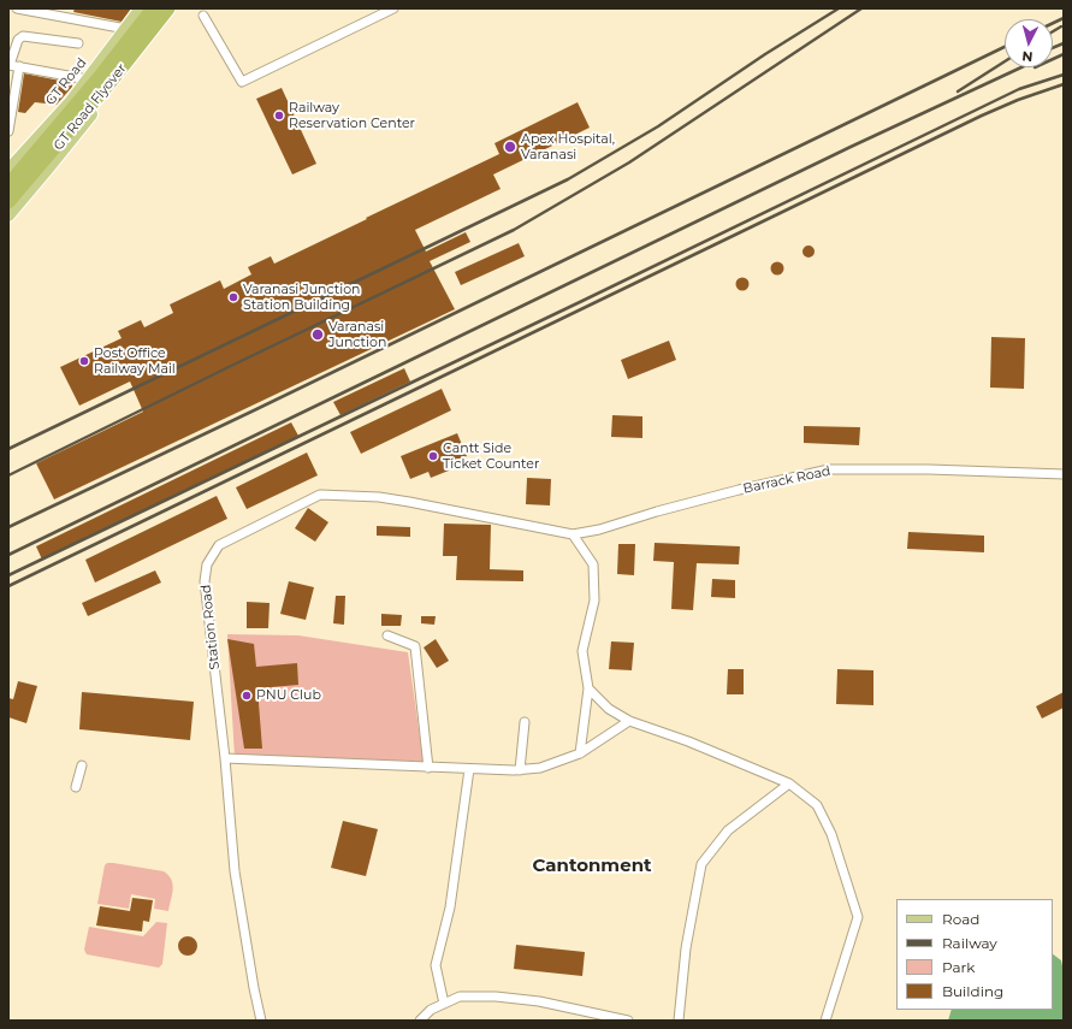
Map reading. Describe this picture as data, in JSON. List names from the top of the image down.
{
  "streets": {
    "highway": ["GT Road Flyover"],
    "main road": ["GT Road"],
    "street": ["Barrack Road", "Station Road"]
  },
  "crossings": [
    ["Barrack Road", "Station Road"]
  ],
  "districts": ["Cantonment"],
  "places": [
    "Railway Reservation Center",
    "Apex Hospital, Varanasi",
    "Varanasi Junction Station Building",
    "Varanasi Junction",
    "Post Office Railway Mail",
    "Cantt Side Ticket Counter",
    "PNU Club"
  ],
  "legend": [
    "Road",
    "Railway",
    "Park",
    "Building"
  ],
  "north": "bottom"
}
